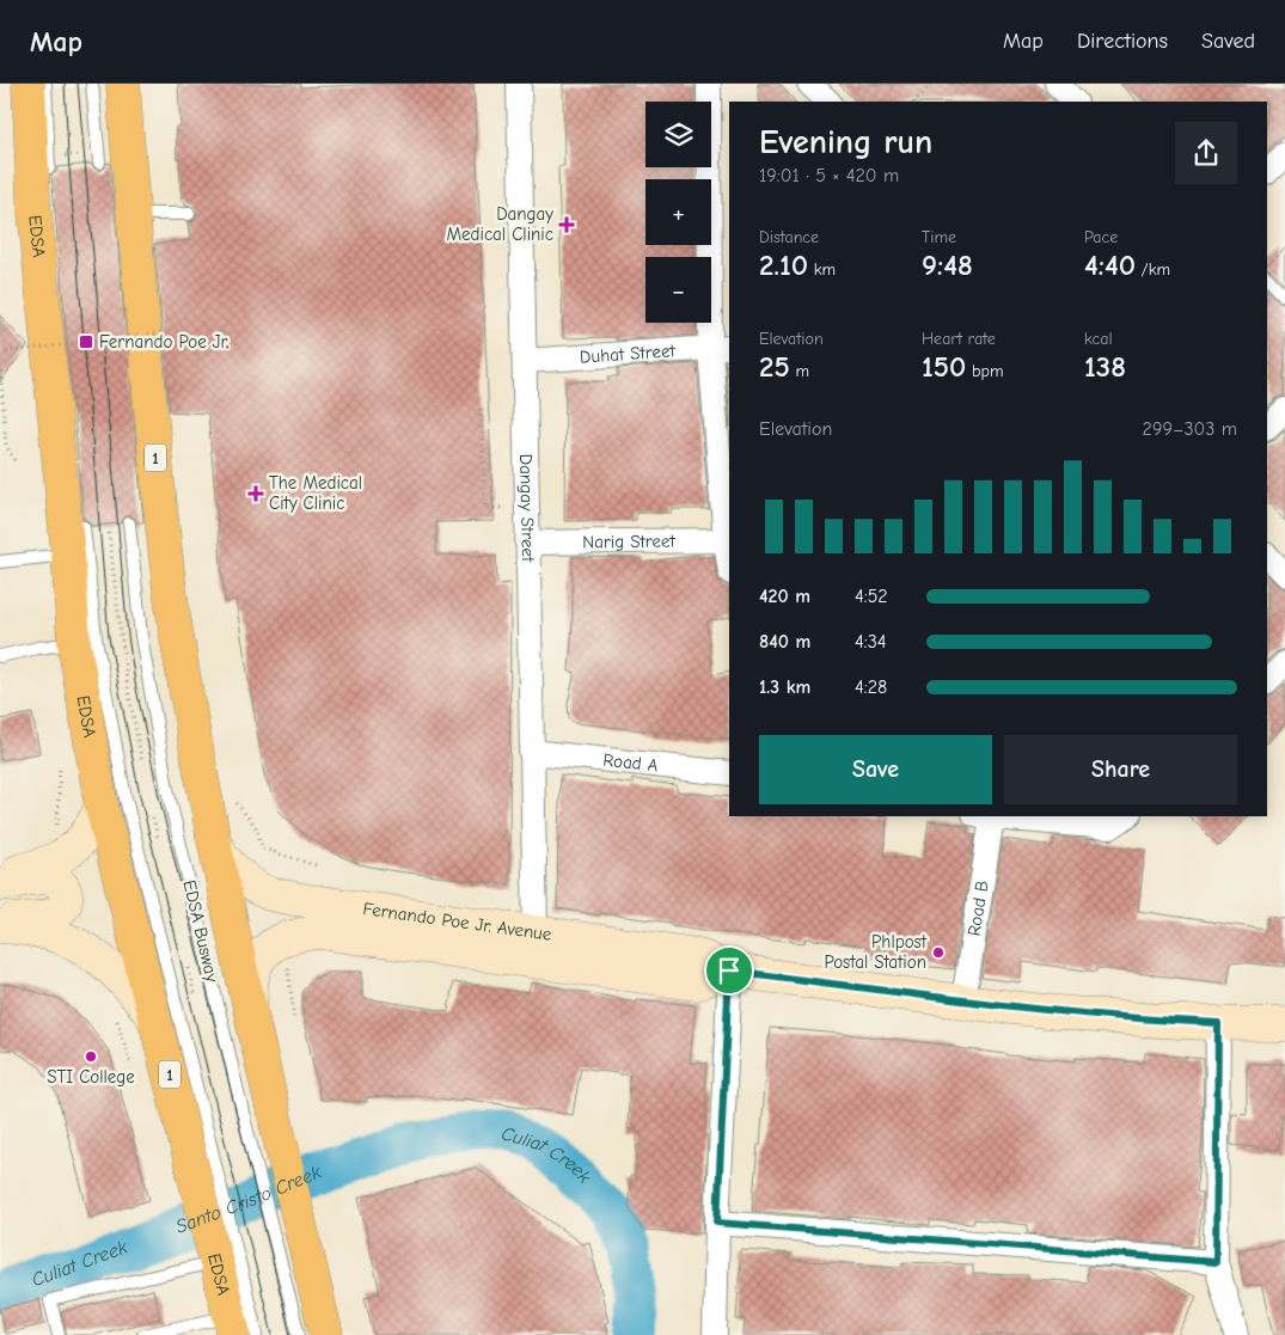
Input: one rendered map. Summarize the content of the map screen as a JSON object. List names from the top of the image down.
{
  "streets": {
    "highway": ["EDSA", "1"],
    "main road": ["Fernando Poe Jr. Avenue"],
    "street": [
      "Duhat Street",
      "Dangay Street",
      "Narig Street",
      "Road A",
      "Road B"
    ],
    "lane": ["EDSA Busway"]
  },
  "crossings": [
    ["Duhat Street", "Dangay Street"],
    ["1", "Fernando Poe Jr. Avenue"],
    ["1", "EDSA Busway"],
    ["Dangay Street", "Narig Street"],
    ["Dangay Street", "Road A"],
    ["Dangay Street", "Fernando Poe Jr. Avenue"],
    ["Road B", "Fernando Poe Jr. Avenue"]
  ],
  "water": ["Culiat Creek", "Santo Cristo Creek"],
  "places": {
    "health": ["Dangay Medical Clinic", "The Medical City Clinic"],
    "transit": ["Fernando Poe Jr."],
    "other": ["Phlpost Postal Station", "STI College"]
  },
  "page": {
    "header": "Map",
    "nav": ["Map", "Directions", "Saved"],
    "map_buttons": ["+", "−"],
    "heading": ["Evening run", "19:01 · 5 × 420 m"],
    "stats": [
      ["Distance", "2.10 km"],
      ["Time", "9:48"],
      ["Pace", "4:40 /km"],
      ["Elevation", "25 m"],
      ["Heart rate", "150 bpm"],
      ["kcal", "138"]
    ],
    "chart": ["Elevation", "299–303 m"],
    "list": [
      {
        "name": "420 m",
        "note": "4:52"
      },
      {
        "name": "840 m",
        "note": "4:34"
      },
      {
        "name": "1.3 km",
        "note": "4:28"
      }
    ],
    "buttons": ["Save", "Share"]
  }
}
